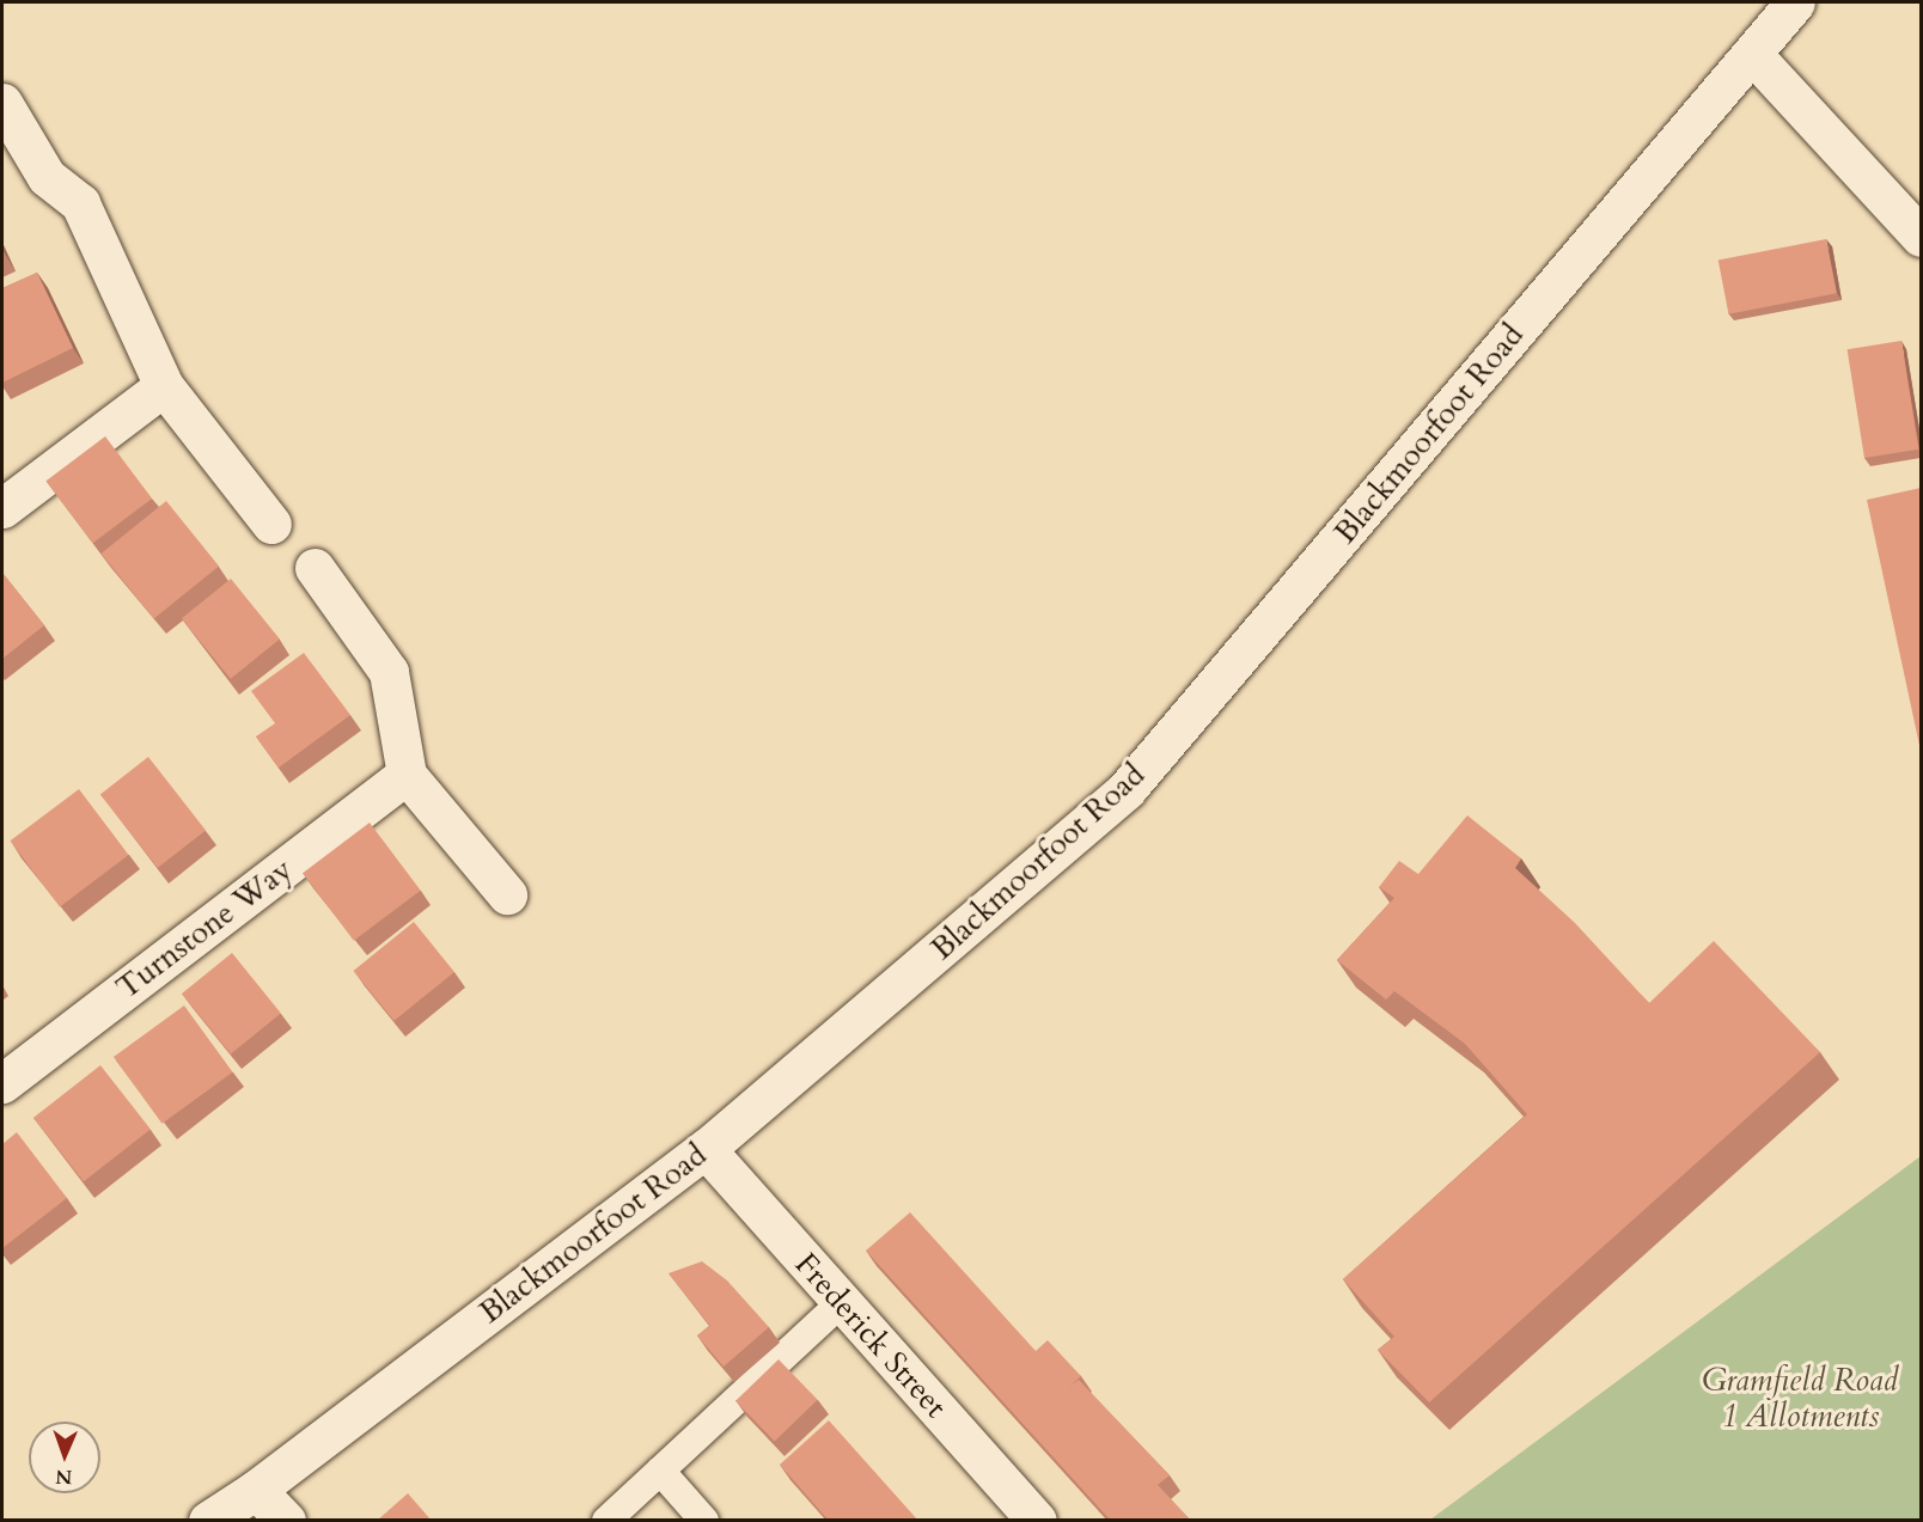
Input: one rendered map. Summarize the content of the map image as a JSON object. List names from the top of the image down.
{
  "streets": {
    "street": ["Blackmoorfoot Road", "Turnstone Way", "Frederick Street"]
  },
  "crossings": [
    ["Blackmoorfoot Road", "Frederick Street"]
  ],
  "parks": ["Gramfield Road 1 Allotments"],
  "north": "bottom"
}
